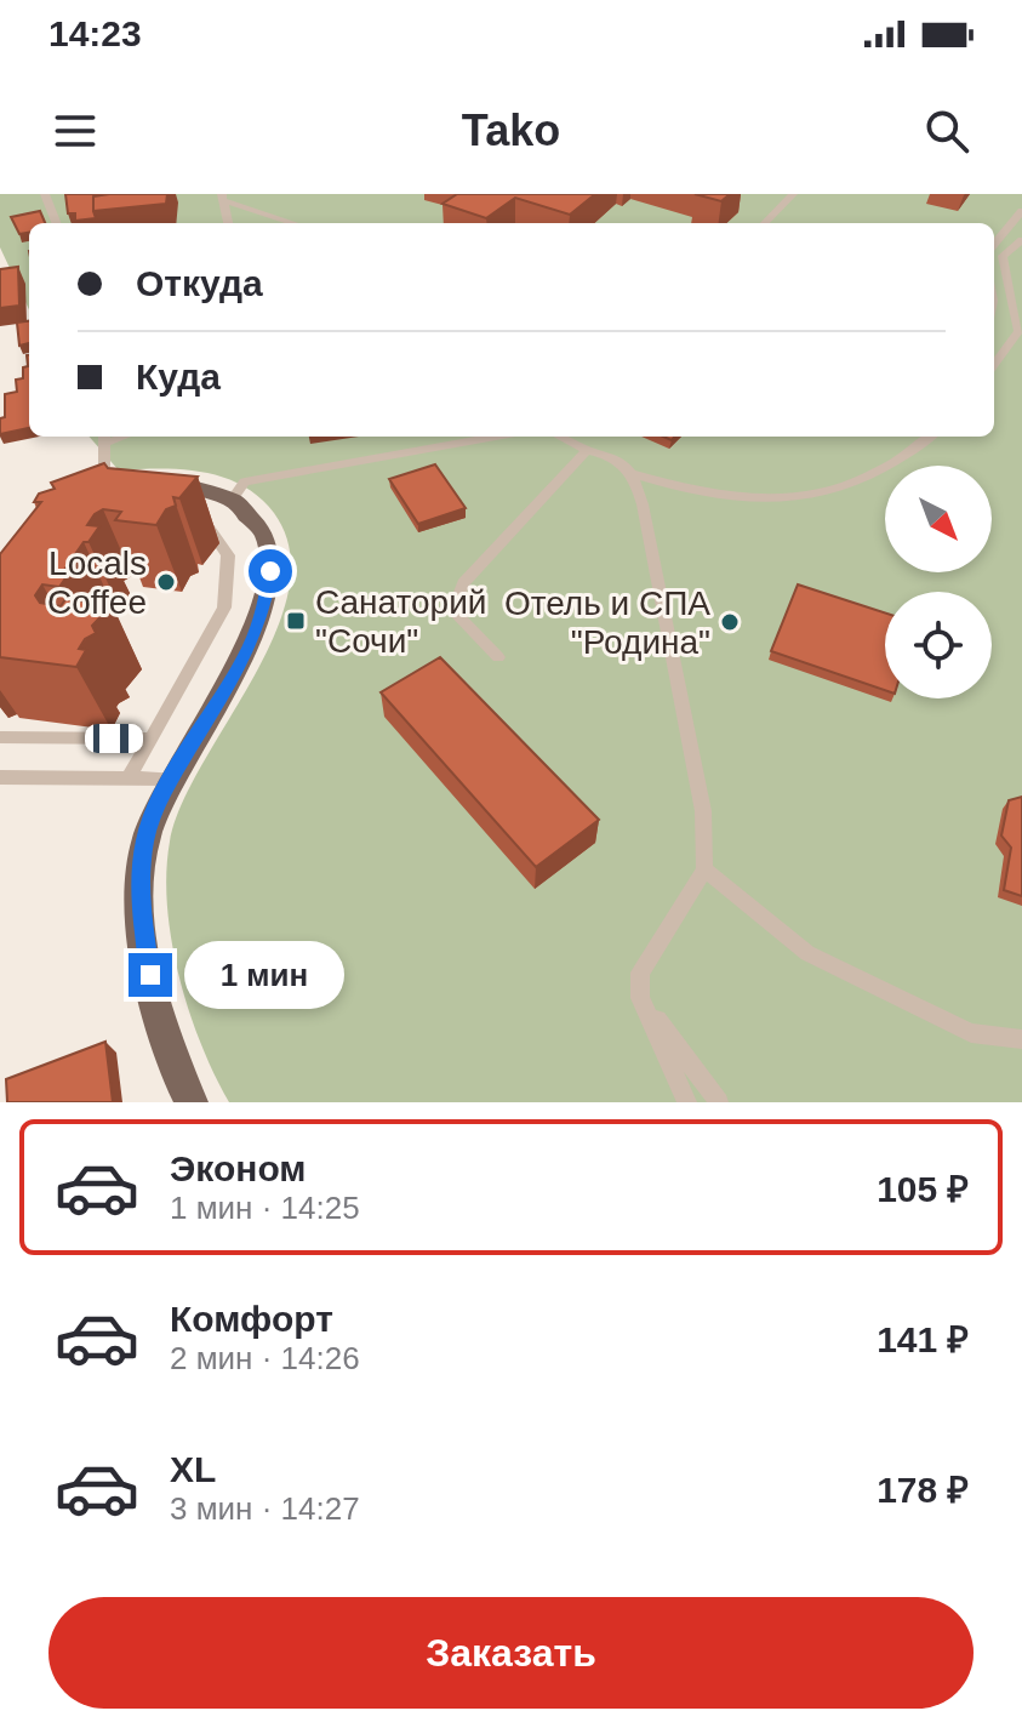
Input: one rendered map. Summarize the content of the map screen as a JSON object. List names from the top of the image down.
{
  "places": {
    "other": ["Locals Coffee", "Отель и СПА \"Родина\""],
    "transit": ["Санаторий \"Сочи\""]
  },
  "north": "bottom right",
  "page": {
    "status": "14:23",
    "header": "Tako",
    "banner": ["Откуда", "Куда"],
    "bubble": "1 мин",
    "list": [
      {
        "name": "Эконом",
        "note": "1 мин · 14:25",
        "value": "105 ₽"
      },
      {
        "name": "Комфорт",
        "note": "2 мин · 14:26",
        "value": "141 ₽"
      },
      {
        "name": "XL",
        "note": "3 мин · 14:27",
        "value": "178 ₽"
      }
    ],
    "buttons": "Заказать"
  }
}
